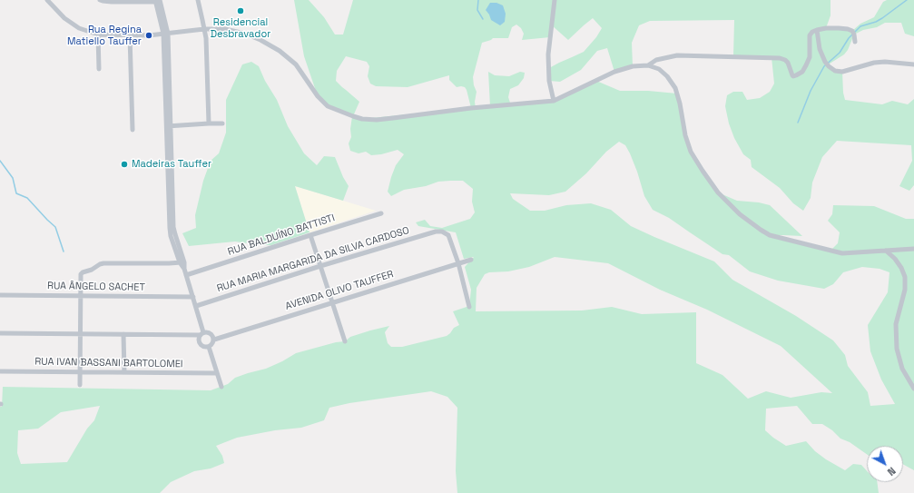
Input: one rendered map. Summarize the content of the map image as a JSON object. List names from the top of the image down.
{
  "streets": {
    "street": [
      "RUA BALDUÍNO BATTISTI",
      "RUA MARIA MARGARIDA DA SILVA CARDOSO",
      "RUA ÂNGELO SACHET",
      "AVENIDA OLIVO TAUFFER",
      "RUA IVAN BASSANI BARTOLOMEI"
    ]
  },
  "crossings": [
    ["RUA MARIA MARGARIDA DA SILVA CARDOSO", "AVENIDA OLIVO TAUFFER"]
  ],
  "places": ["Residencial Desbravador", "Rua Regina Matiello Tauffer", "Madeiras Tauffer"],
  "north": "bottom right"
}
